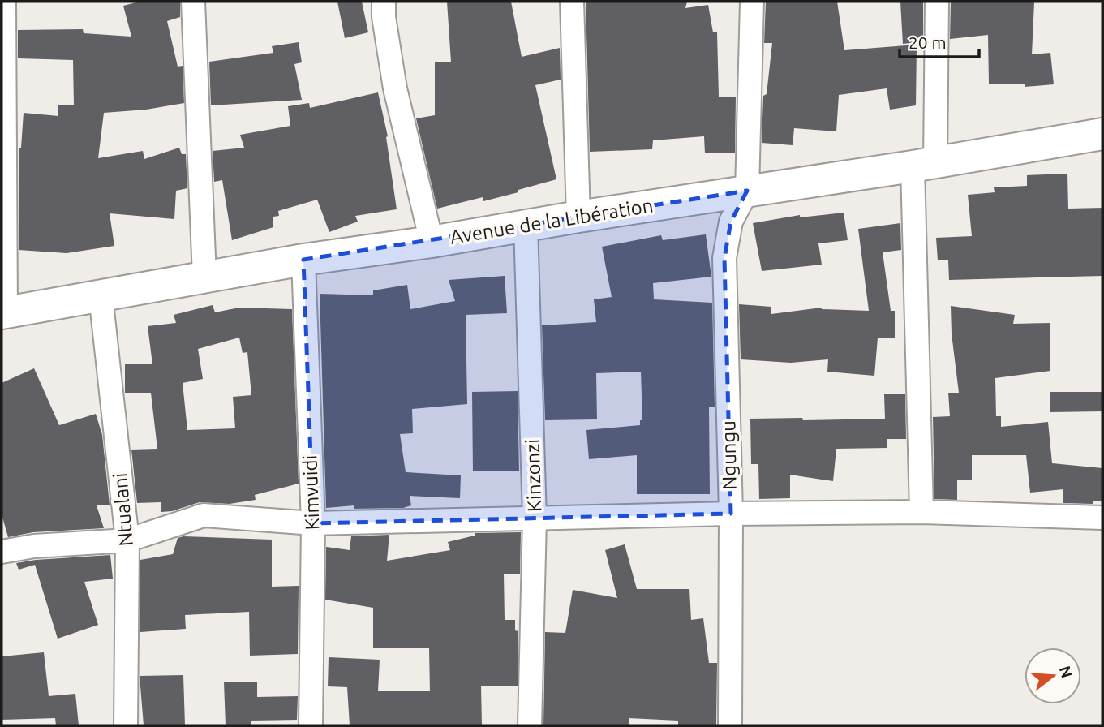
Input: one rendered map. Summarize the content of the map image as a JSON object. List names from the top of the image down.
{
  "streets": {
    "highway": ["Avenue de la Libération"],
    "street": [
      "Ngungu",
      "Kinzonzi",
      "Kimvuidi",
      "Ntualani"
    ]
  },
  "crossings": [
    ["Avenue de la Libération", "Ngungu"],
    ["Avenue de la Libération", "Kinzonzi"],
    ["Avenue de la Libération", "Kimvuidi"],
    ["Avenue de la Libération", "Ntualani"]
  ],
  "scale_bar": "20 m",
  "north": "right"
}
